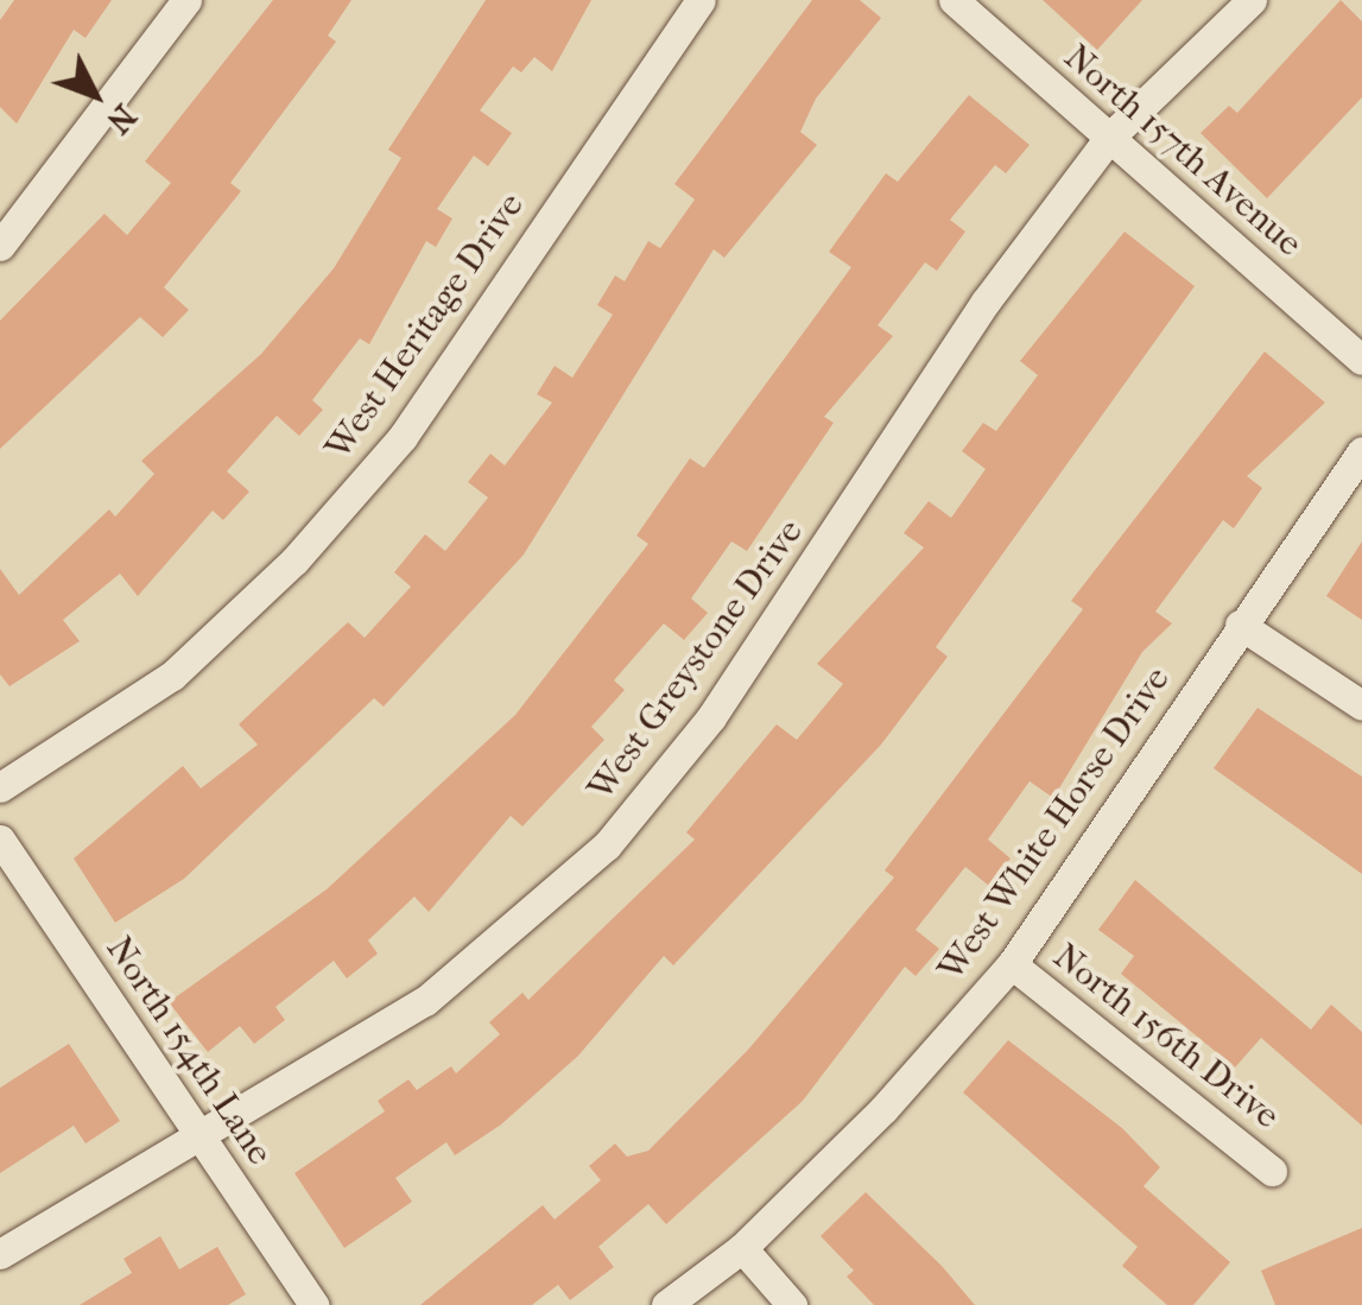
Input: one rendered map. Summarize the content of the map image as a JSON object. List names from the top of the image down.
{
  "streets": {
    "street": [
      "North 157th Avenue",
      "West Heritage Drive",
      "West Greystone Drive",
      "West White Horse Drive",
      "North 156th Drive",
      "North 154th Lane"
    ]
  },
  "crossings": [
    ["North 157th Avenue", "West Greystone Drive"],
    ["West Greystone Drive", "North 154th Lane"],
    ["West White Horse Drive", "North 156th Drive"]
  ],
  "north": "bottom right"
}
